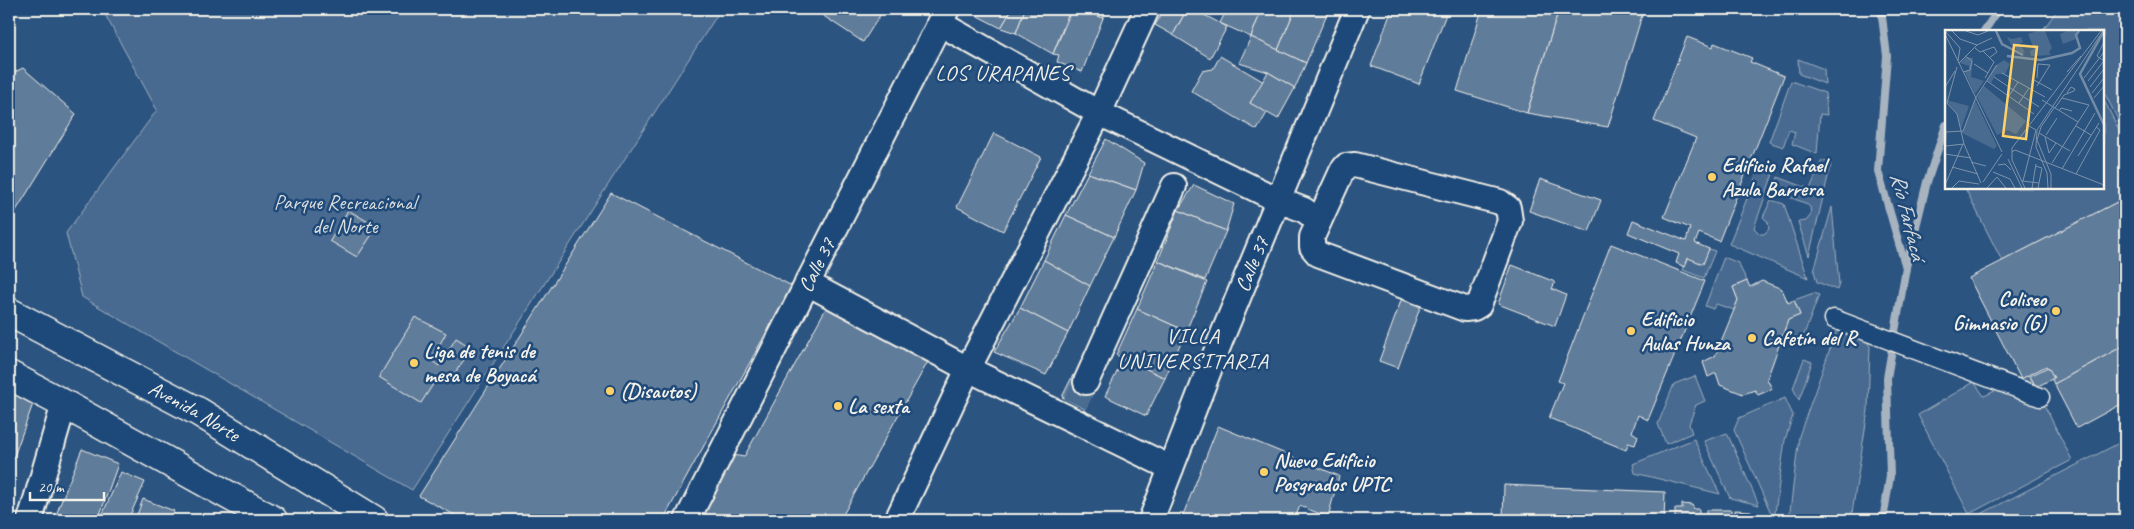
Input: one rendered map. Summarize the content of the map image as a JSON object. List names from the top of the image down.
{
  "streets": {
    "main road": ["Avenida Norte"],
    "street": ["Calle 37"]
  },
  "districts": ["LOS URAPANES", "VILLA UNIVERSITARIA"],
  "water": ["Río Farfacá"],
  "parks": ["Parque Recreacional del Norte"],
  "places": [
    "Edificio Rafael Azula Barrera",
    "Coliseo Gimnasio (G)",
    "Edificio Aulas Hunza",
    "Cafetín del R",
    "Liga de tenis de mesa de Boyacá",
    "(Disautos)",
    "La sexta",
    "Nuevo Edificio Posgrados UPTC"
  ],
  "scale_bar": "20 m"
}
